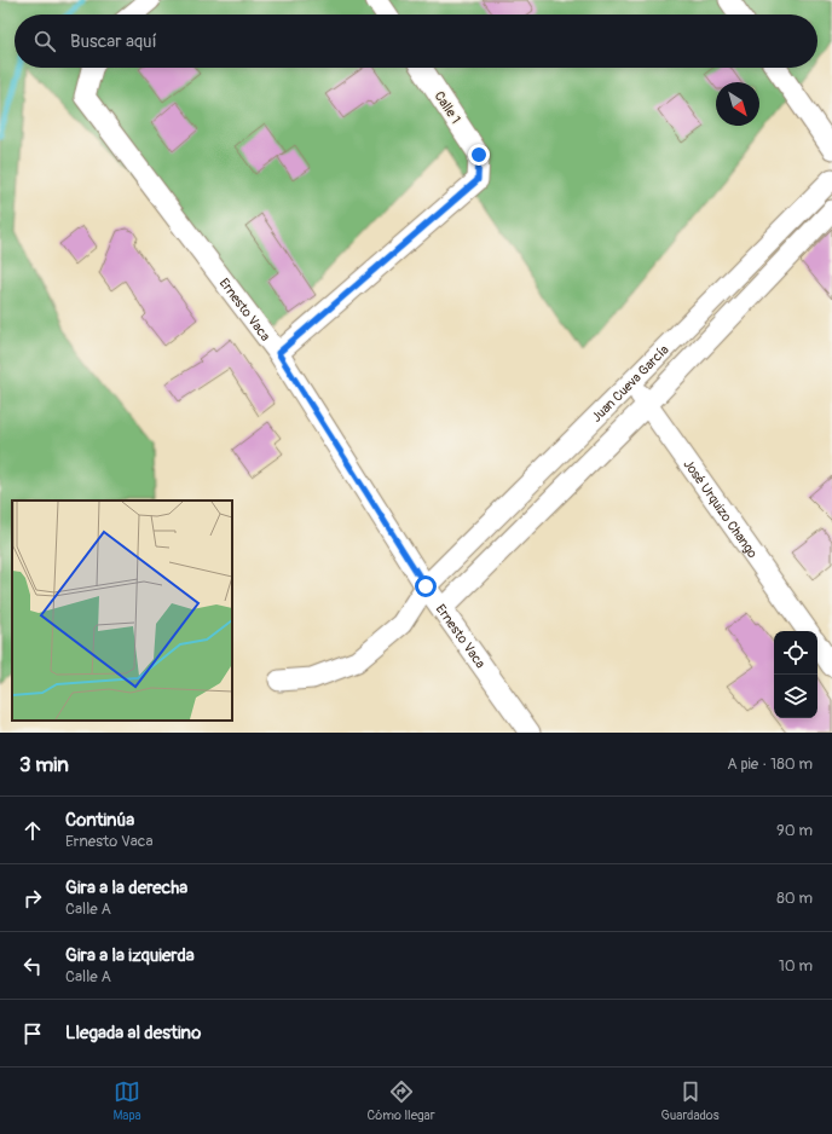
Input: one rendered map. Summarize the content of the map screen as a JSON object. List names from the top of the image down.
{
  "streets": {
    "street": [
      "Calle 1",
      "Ernesto Vaca",
      "Juan Cueva García",
      "José Urquizo Chango"
    ]
  },
  "crossings": [
    ["Calle 1", "Ernesto Vaca"],
    ["Ernesto Vaca", "Juan Cueva García"],
    ["Juan Cueva García", "José Urquizo Chango"]
  ],
  "north": "bottom right",
  "page": {
    "search": "Buscar aquí",
    "heading": ["3 min", "A pie · 180 m"],
    "list": [
      ["Continúa", "Ernesto Vaca", "90 m"],
      ["Gira a la derecha", "Calle A", "80 m"],
      ["Gira a la izquierda", "Calle A", "10 m"],
      "Llegada al destino"
    ],
    "nav": ["Mapa", "Cómo llegar", "Guardados"]
  }
}
